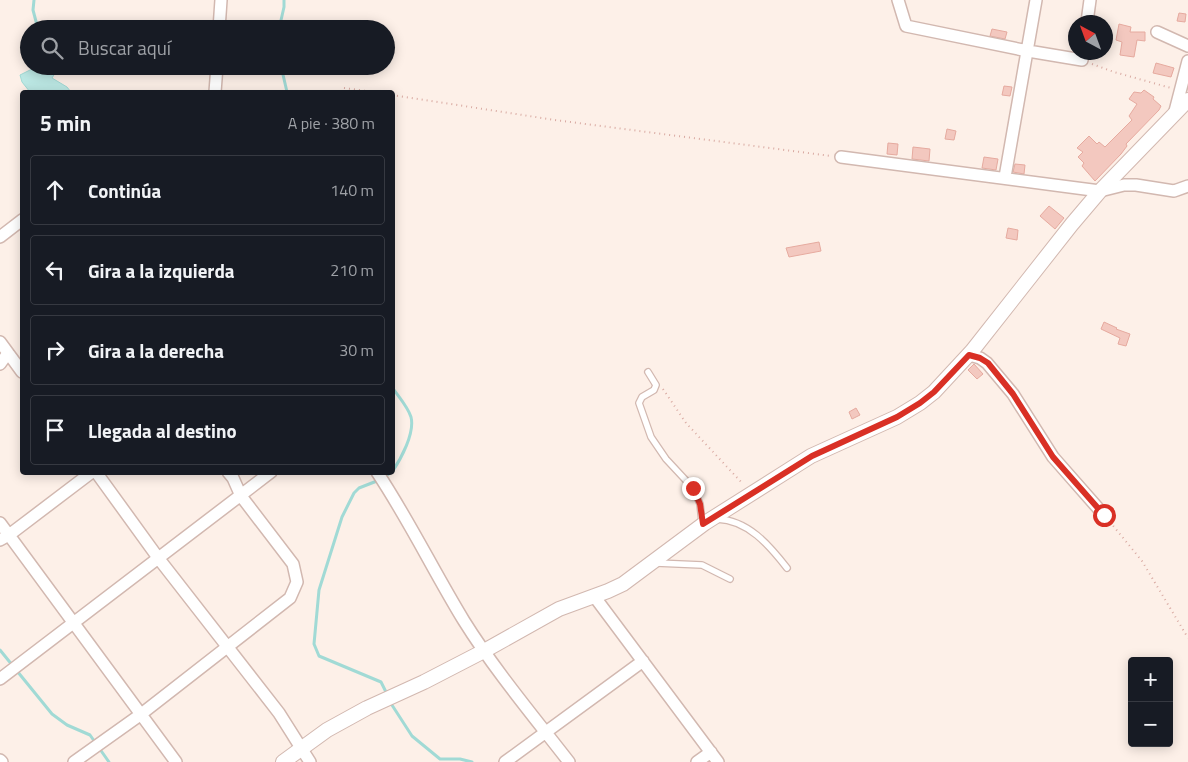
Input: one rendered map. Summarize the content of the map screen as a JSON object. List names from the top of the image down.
{
  "north": "top left",
  "page": {
    "search": "Buscar aquí",
    "heading": ["5 min", "A pie · 380 m"],
    "list": [
      ["Continúa", "140 m"],
      ["Gira a la izquierda", "210 m"],
      ["Gira a la derecha", "30 m"],
      "Llegada al destino"
    ],
    "map_buttons": ["+", "−"]
  }
}
